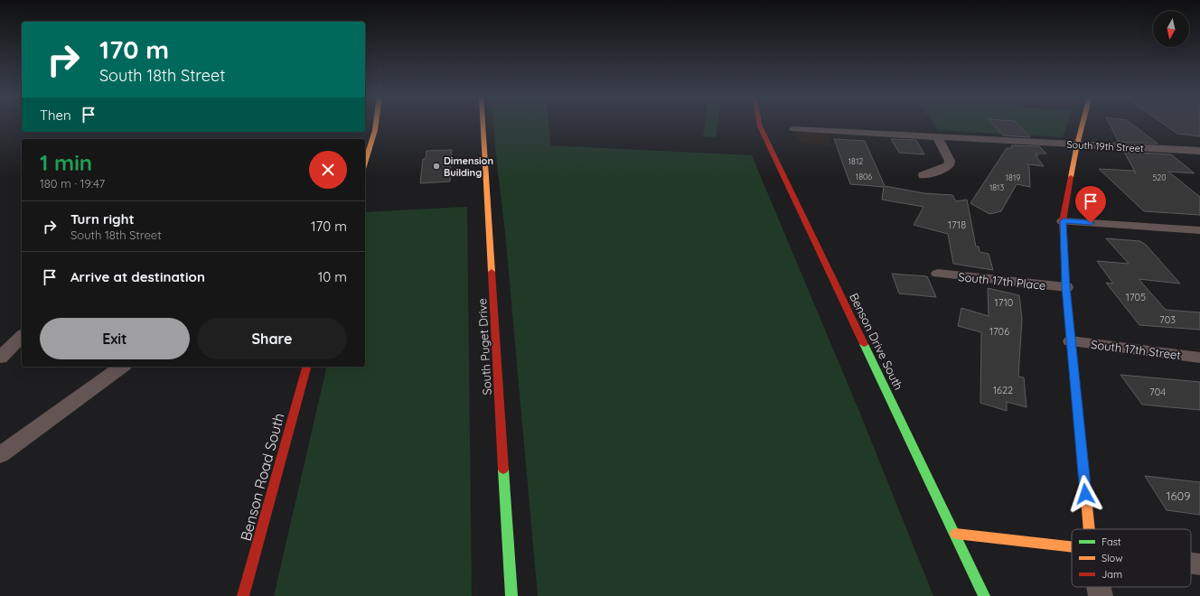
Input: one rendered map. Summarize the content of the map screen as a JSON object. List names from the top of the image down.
{
  "streets": {
    "street": [
      "South 19th Street",
      "South 17th Place",
      "Benson Drive South",
      "South Puget Drive",
      "South 17th Street",
      "Benson Road South"
    ]
  },
  "places": ["Dimension Building"],
  "house_numbers": [
    "1812",
    "1806",
    "1819",
    "520",
    "1813",
    "1718",
    "1705",
    "1710",
    "703",
    "1706",
    "1622",
    "704",
    "1609"
  ],
  "legend": ["Fast", "Slow", "Jam"],
  "north": "bottom",
  "page": {
    "turn": ["170 m", "South 18th Street"],
    "then": "Then",
    "heading": ["1 min", "180 m · 19:47"],
    "list": [
      {
        "name": "Turn right",
        "note": "South 18th Street",
        "value": "170 m"
      },
      {
        "name": "Arrive at destination",
        "value": "10 m"
      }
    ],
    "buttons": ["Exit", "Share"]
  }
}
